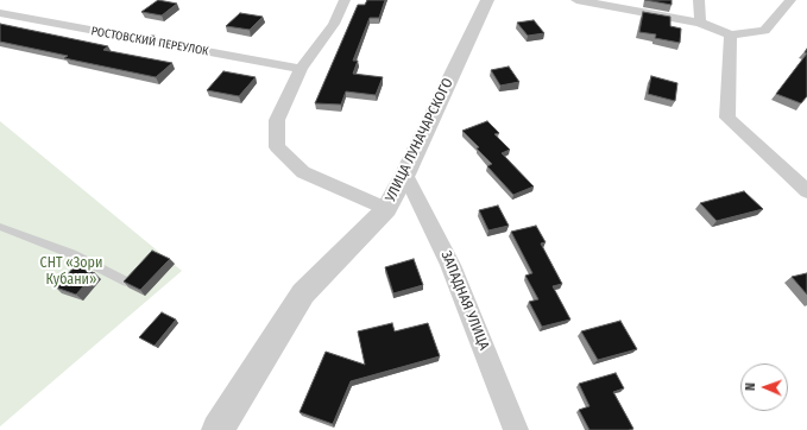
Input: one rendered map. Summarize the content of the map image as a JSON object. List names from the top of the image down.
{
  "streets": {
    "street": ["РОСТОВСКИЙ ПЕРЕУЛОК", "УЛИЦА ЛУНАЧАРСКОГО", "ЗАПАДНАЯ УЛИЦА"]
  },
  "crossings": [
    ["УЛИЦА ЛУНАЧАРСКОГО", "ЗАПАДНАЯ УЛИЦА"]
  ],
  "parks": ["СНТ «Зори Кубани»"],
  "north": "left"
}
